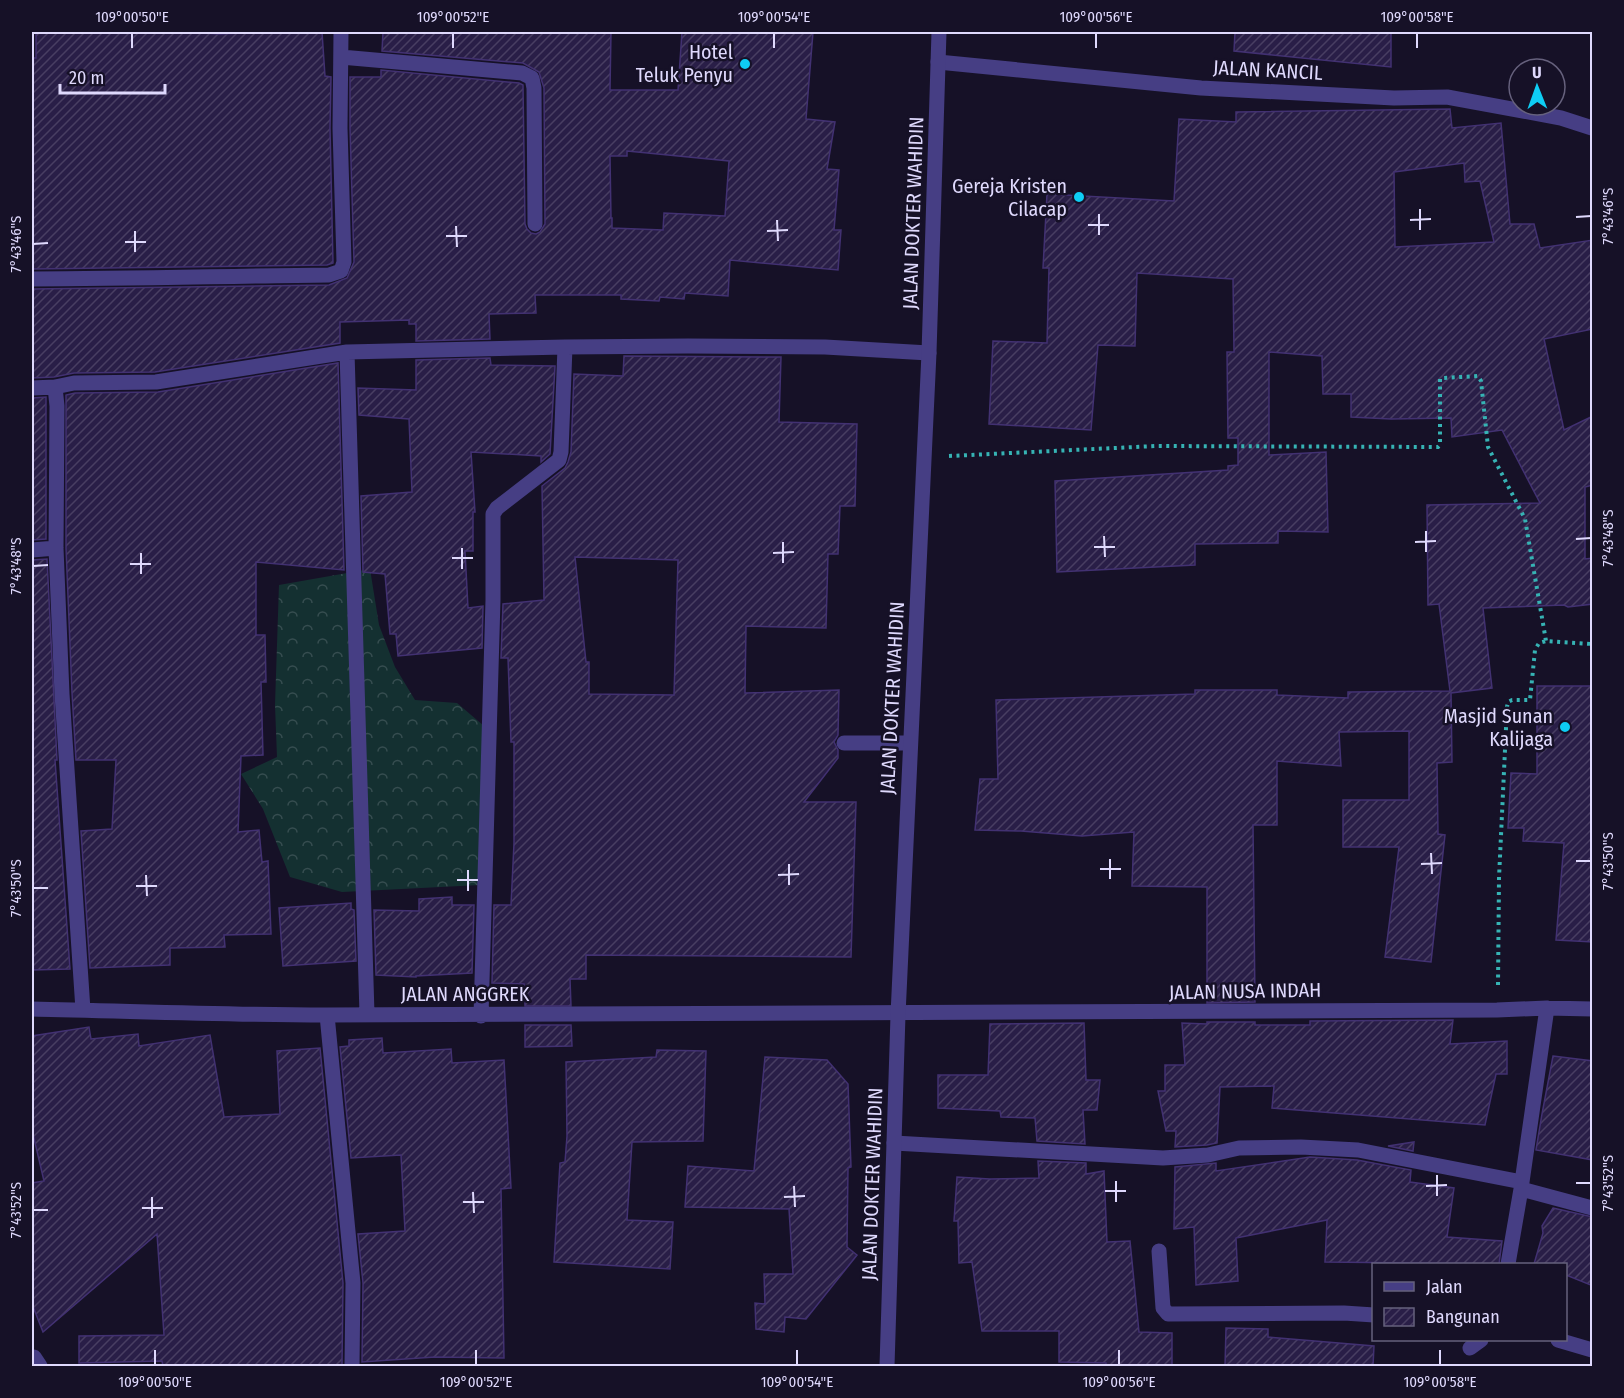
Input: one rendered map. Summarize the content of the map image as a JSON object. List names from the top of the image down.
{
  "streets": {
    "street": [
      "JALAN KANCIL",
      "JALAN DOKTER WAHIDIN",
      "JALAN NUSA INDAH",
      "JALAN ANGGREK"
    ]
  },
  "crossings": [
    ["JALAN KANCIL", "JALAN DOKTER WAHIDIN"],
    ["JALAN DOKTER WAHIDIN", "JALAN NUSA INDAH"],
    ["JALAN DOKTER WAHIDIN", "JALAN ANGGREK"],
    ["JALAN NUSA INDAH", "JALAN ANGGREK"]
  ],
  "places": ["Hotel Teluk Penyu", "Gereja Kristen Cilacap", "Masjid Sunan Kalijaga"],
  "legend": ["Jalan", "Bangunan"],
  "scale_bar": "20 m",
  "north": "top",
  "coordinates": [
    "109°00'50\"E",
    "109°00'52\"E",
    "109°00'54\"E",
    "109°00'56\"E",
    "109°00'58\"E",
    "7°43'46\"S",
    "7°43'48\"S",
    "7°43'50\"S",
    "7°43'52\"S"
  ]
}
